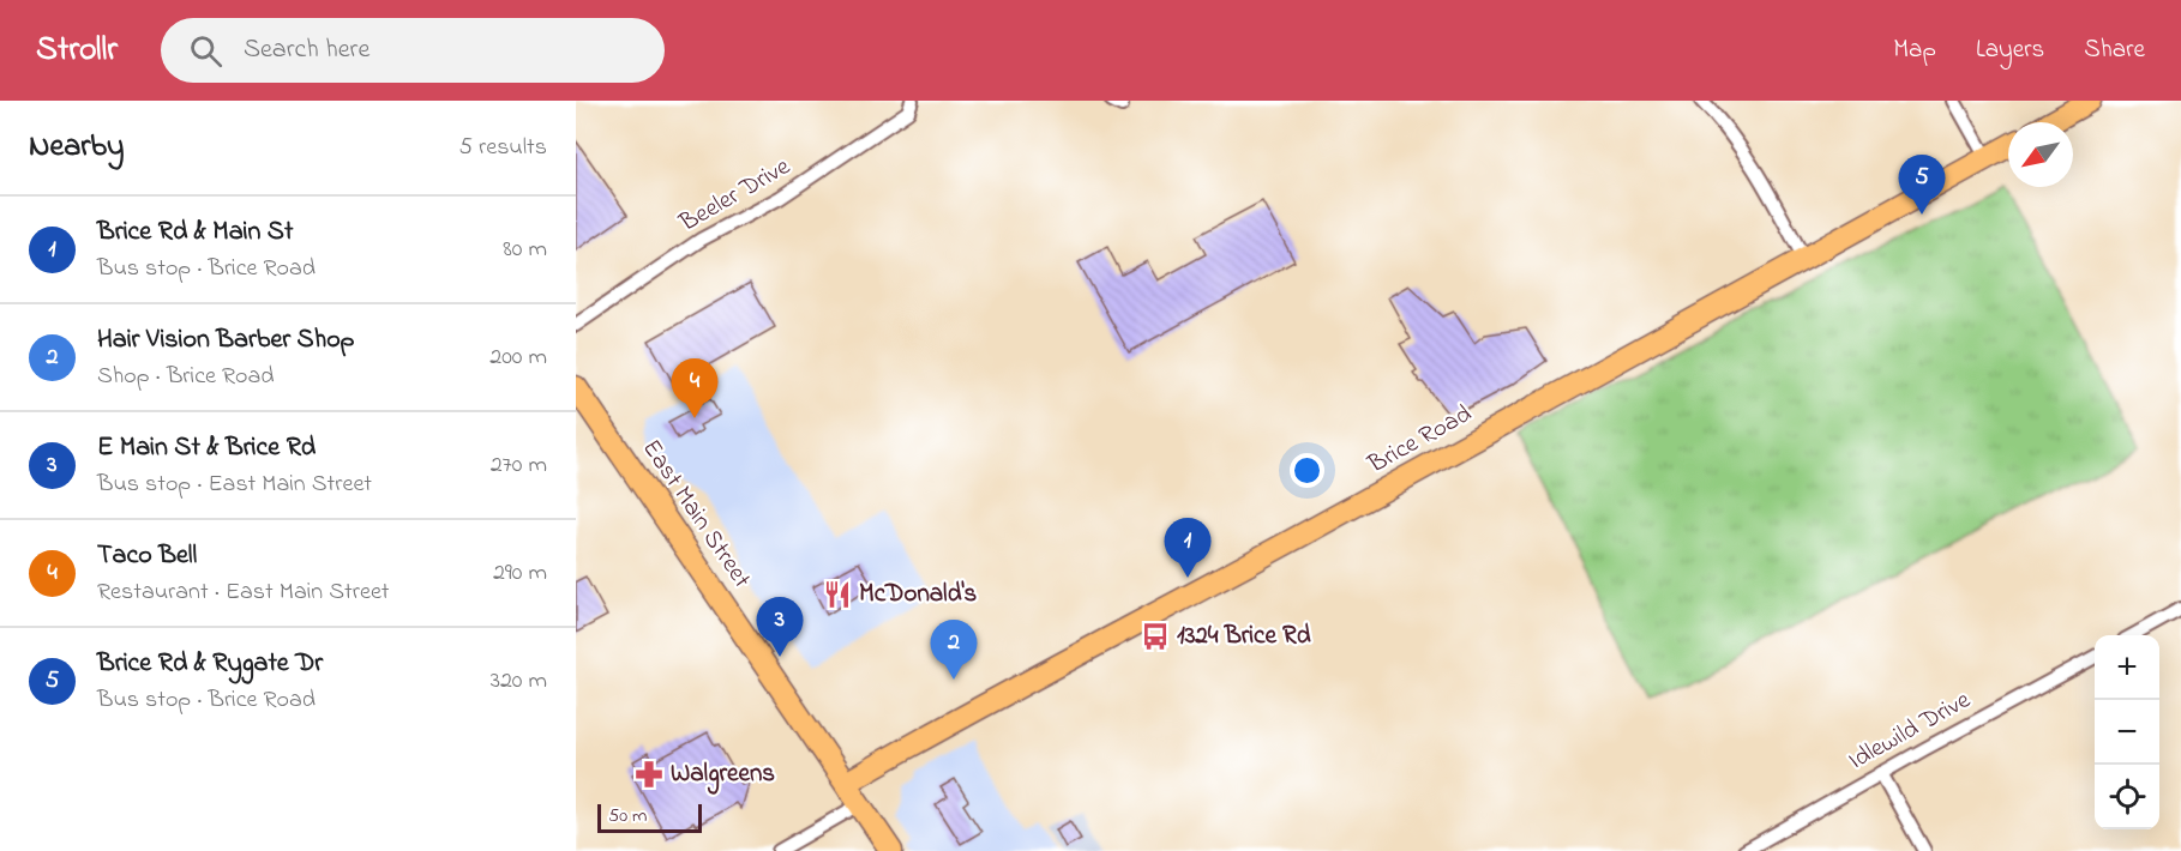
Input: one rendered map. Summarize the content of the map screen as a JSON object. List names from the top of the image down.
{
  "streets": {
    "main road": ["Brice Road", "East Main Street"],
    "street": ["Beeler Drive", "Idlewild Drive"]
  },
  "crossings": [
    ["Brice Road", "East Main Street"]
  ],
  "places": {
    "restaurant": ["McDonald's"],
    "bus stop": ["1324 Brice Rd"],
    "pharmacy": ["Walgreens"]
  },
  "scale_bar": "50 m",
  "north": "bottom left",
  "page": {
    "header": "Strollr",
    "search": "Search here",
    "nav": ["Map", "Layers", "Share"],
    "heading": ["Nearby", "5 results"],
    "pins": [
      "5",
      "4",
      "1",
      "3",
      "2"
    ],
    "list": [
      {
        "mark": "1",
        "name": "Brice Rd & Main St",
        "note": "Bus stop · Brice Road",
        "value": "80 m"
      },
      {
        "mark": "2",
        "name": "Hair Vision Barber Shop",
        "note": "Shop · Brice Road",
        "value": "200 m"
      },
      {
        "mark": "3",
        "name": "E Main St & Brice Rd",
        "note": "Bus stop · East Main Street",
        "value": "270 m"
      },
      {
        "mark": "4",
        "name": "Taco Bell",
        "note": "Restaurant · East Main Street",
        "value": "290 m"
      },
      {
        "mark": "5",
        "name": "Brice Rd & Rygate Dr",
        "note": "Bus stop · Brice Road",
        "value": "320 m"
      }
    ],
    "map_buttons": ["+", "−"],
    "scale": "50 m"
  }
}
